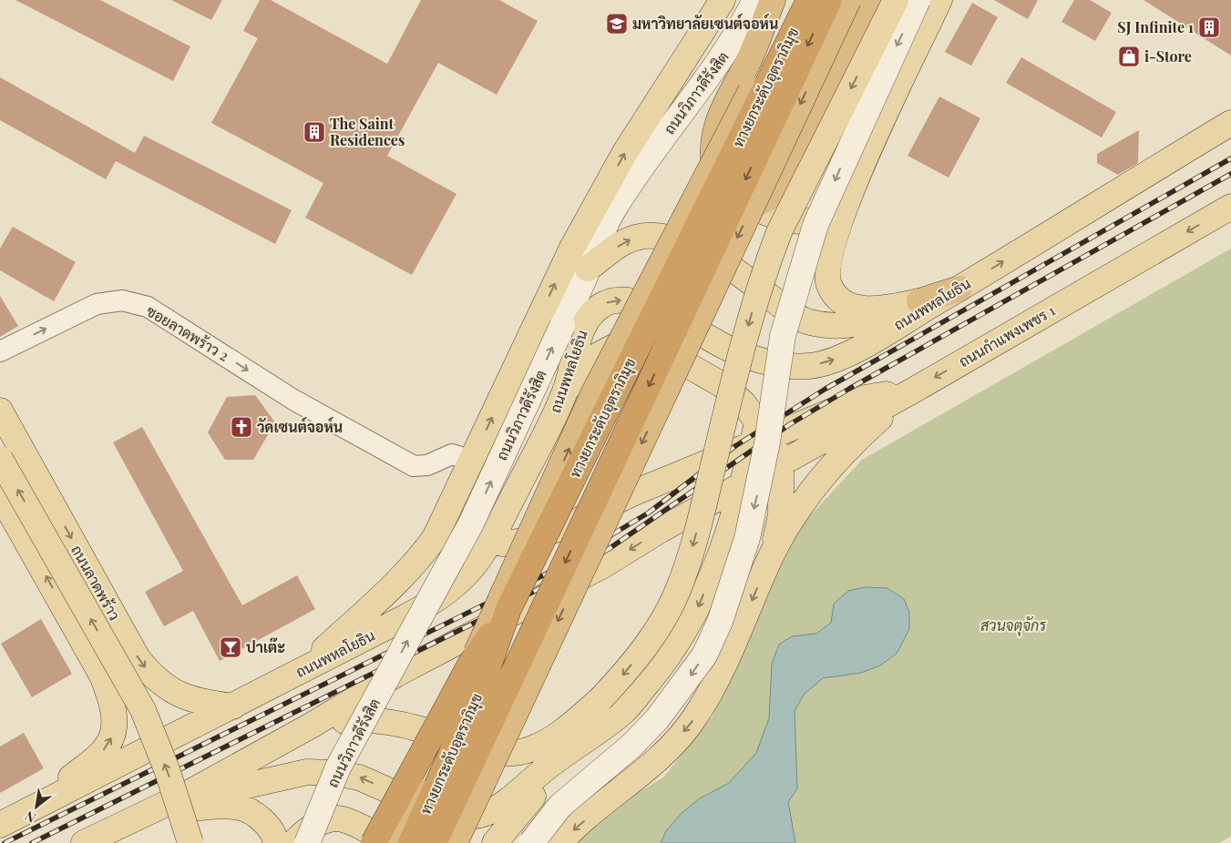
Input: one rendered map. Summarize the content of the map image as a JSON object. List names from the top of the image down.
{
  "streets": {
    "highway": ["ทางยกระดับอุตราภิมุข"],
    "main road": [
      "ถนนวิภาวดีรังสิต",
      "ถนนพหลโยธิน",
      "ถนนกำแพงเพชร 1",
      "ถนนลาดพร้าว"
    ],
    "street": ["ซอยลาดพร้าว 2"]
  },
  "crossings": [
    ["ถนนพหลโยธิน", "ถนนลาดพร้าว"]
  ],
  "one_way": ["ซอยลาดพร้าว 2", "ถนนกำแพงเพชร 1"],
  "parks": ["สวนจตุจักร"],
  "places": {
    "school or university": ["มหาวิทยาลัยเซนต์จอห์น"],
    "building": ["SJ Infinite 1", "The Saint Residences"],
    "shop": ["i-Store"],
    "church": ["วัดเซนต์จอห์น"],
    "bar": ["ปาเต๊ะ"]
  },
  "north": "bottom left"
}
